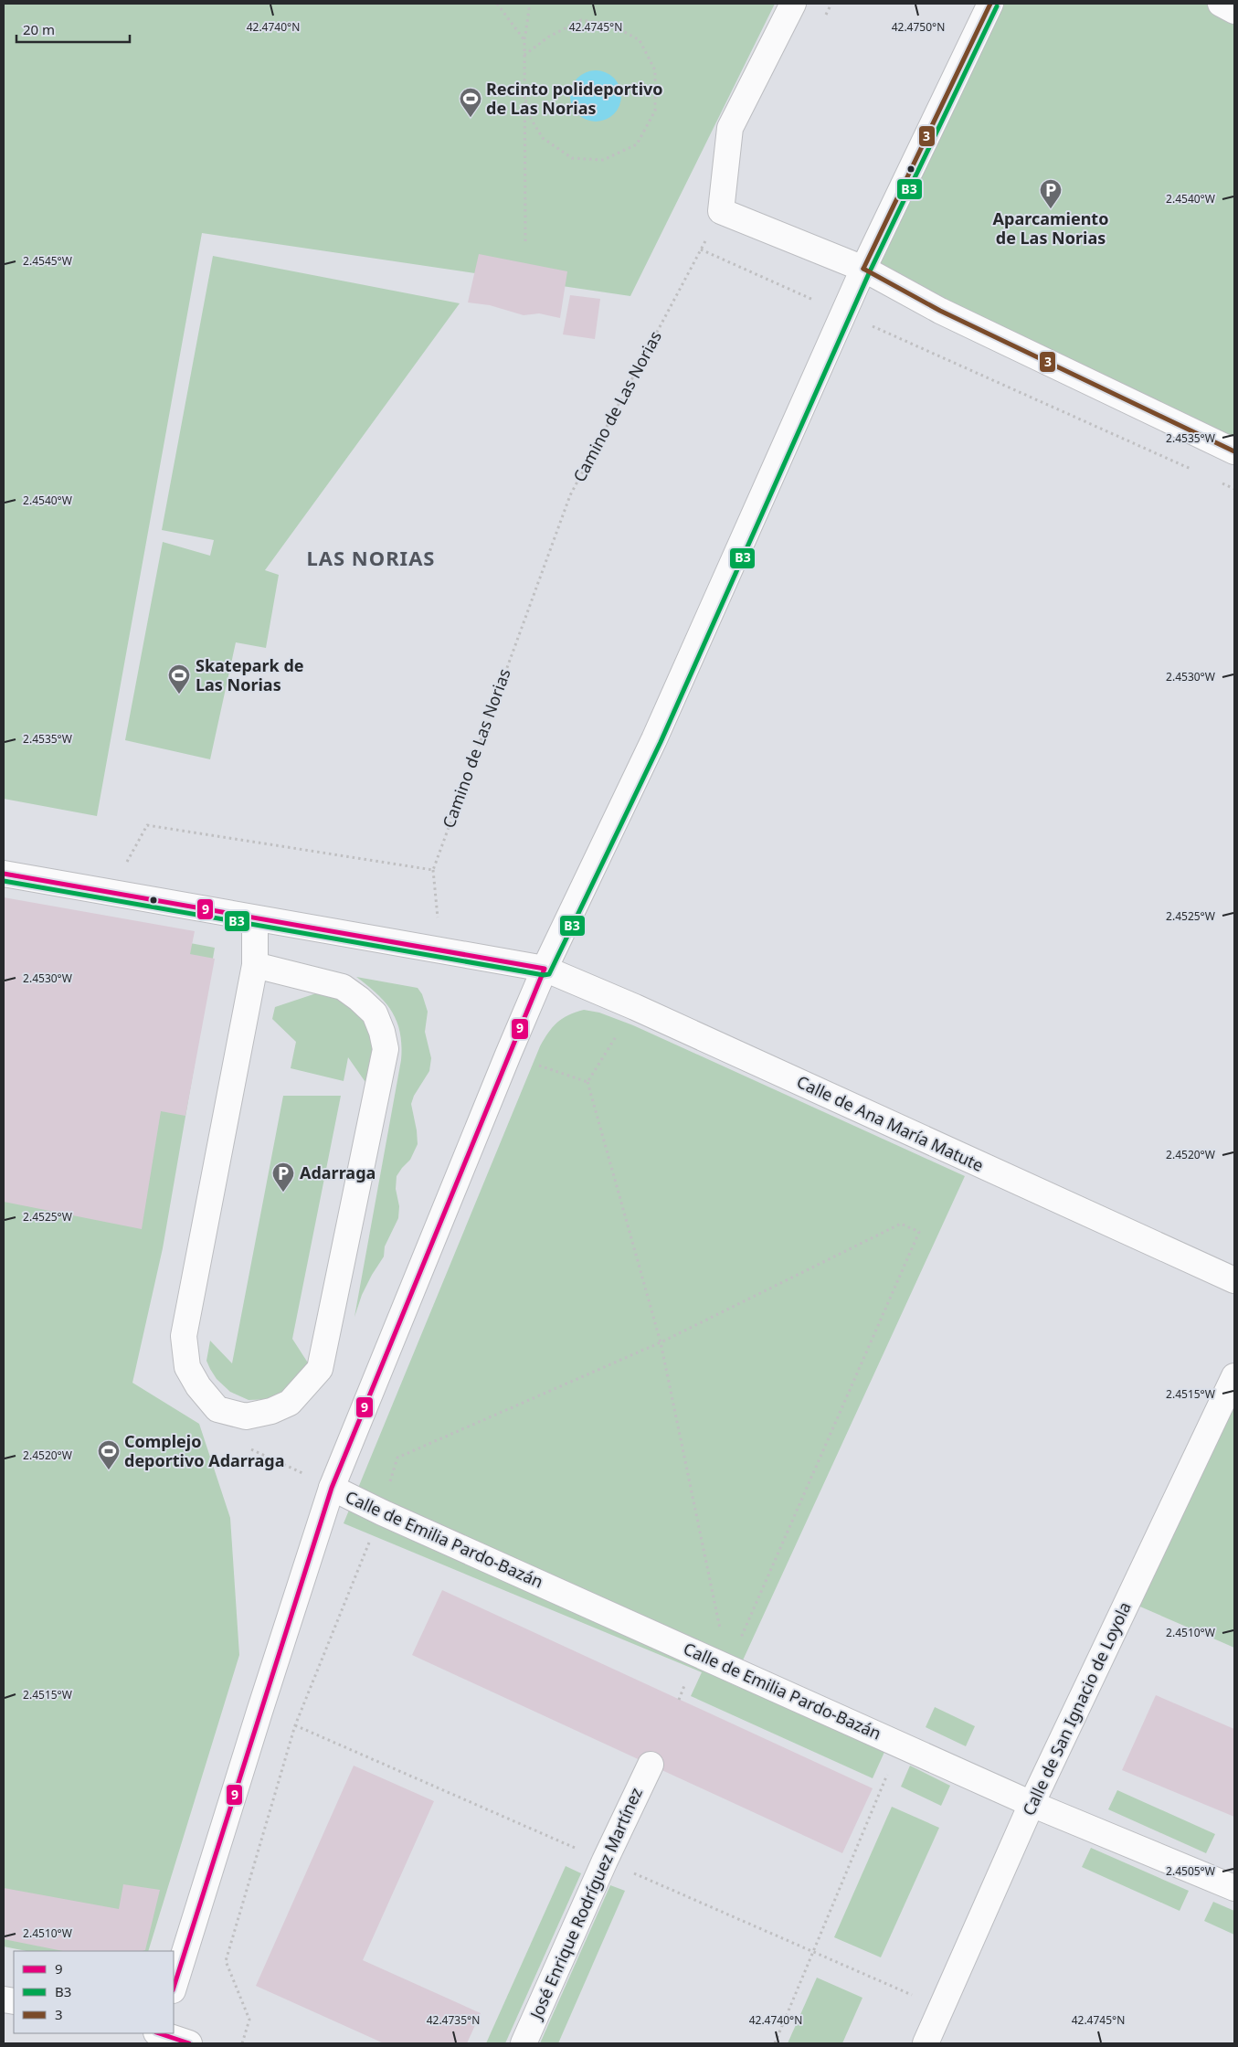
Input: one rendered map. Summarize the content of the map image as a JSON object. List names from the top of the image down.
{
  "streets": {
    "street": [
      "Calle de Ana María Matute",
      "Calle de Emilia Pardo-Bazán",
      "Calle de San Ignacio de Loyola",
      "José Enrique Rodríguez Martínez"
    ],
    "path": ["Camino de Las Norias"]
  },
  "crossings": [
    ["Calle de Emilia Pardo-Bazán", "Calle de San Ignacio de Loyola"]
  ],
  "districts": ["LAS NORIAS"],
  "places": {
    "sports": ["Recinto polideportivo de Las Norias", "Skatepark de Las Norias", "Complejo deportivo Adarraga"],
    "parking": ["Aparcamiento de Las Norias", "Adarraga"]
  },
  "lines": ["transit line 3", "transit line B3", "transit line 9"],
  "legend": ["9", "B3", "3"],
  "scale_bar": "20 m",
  "coordinates": [
    "42.4740°N",
    "42.4745°N",
    "42.4750°N",
    "2.4540°W",
    "2.4545°W",
    "2.4535°W",
    "2.4530°W",
    "2.4525°W",
    "2.4520°W",
    "2.4515°W",
    "2.4510°W",
    "2.4505°W",
    "42.4735°N"
  ]
}
